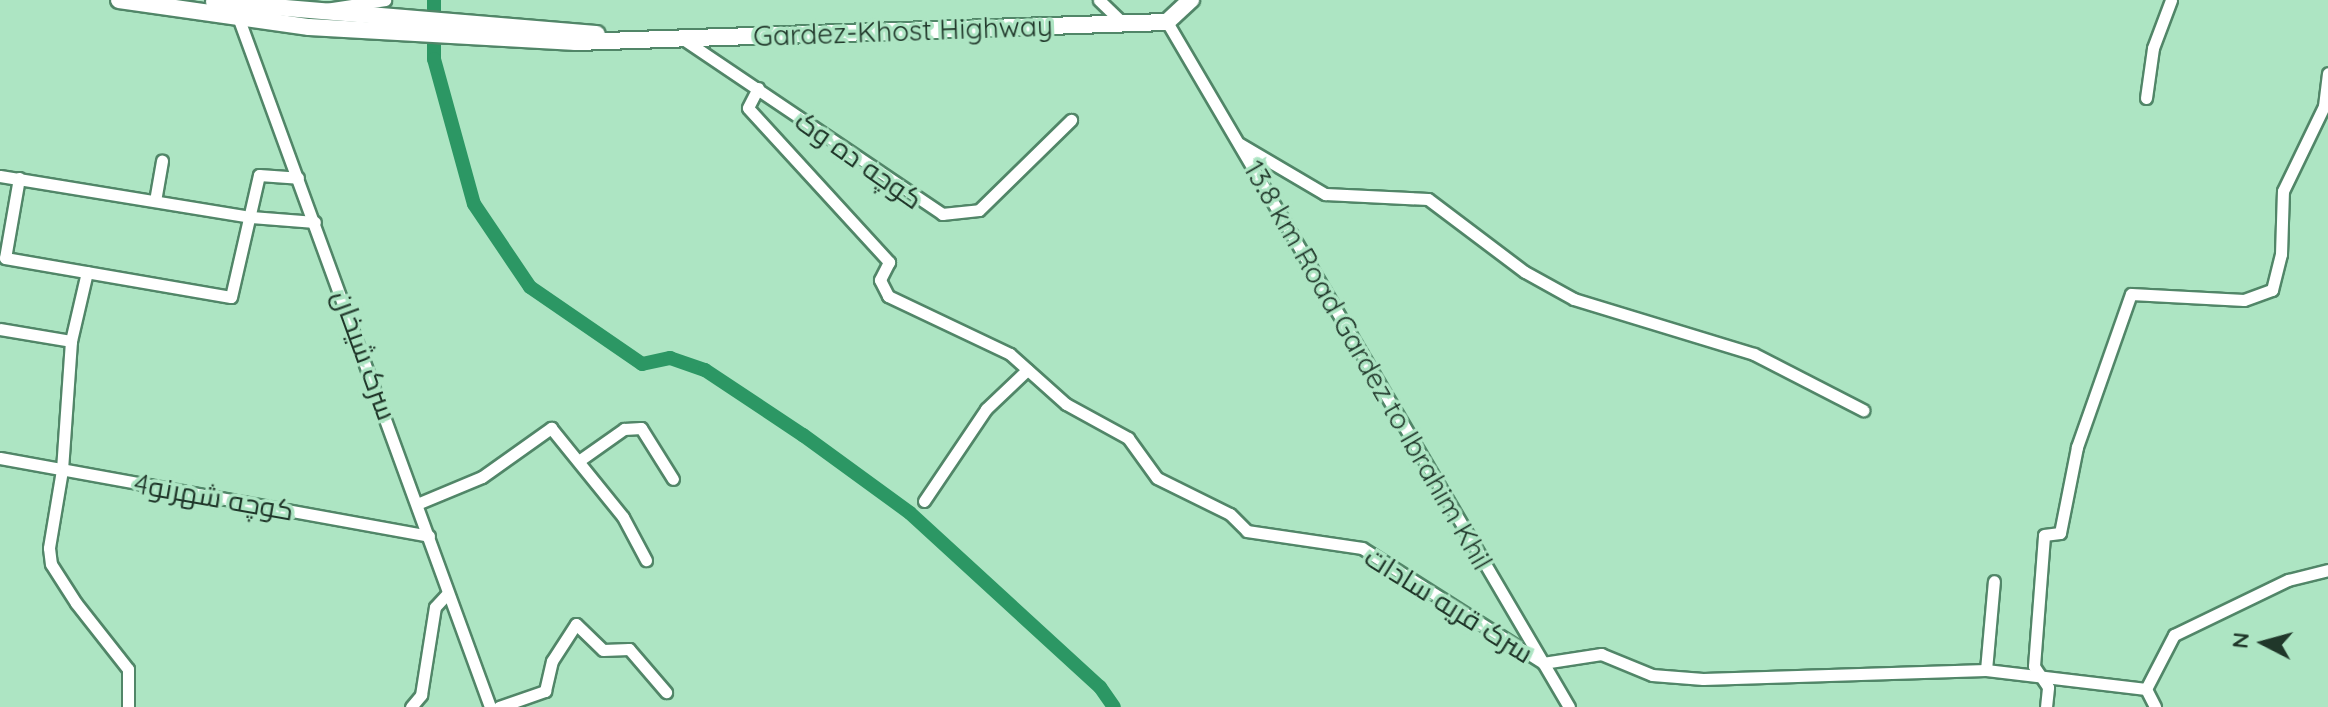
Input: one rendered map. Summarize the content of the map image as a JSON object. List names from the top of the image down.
{
  "streets": {
    "highway": ["Gardez-Khost Highway"],
    "street": [
      "کوچه ده وک",
      "سرک شیخان",
      "13.8 km Road Gardez to Ibrahim Khil",
      "کوچه شهرنو4",
      "سرک قریه سادات"
    ]
  },
  "crossings": [
    ["Gardez-Khost Highway", "کوچه ده وک"],
    ["Gardez-Khost Highway", "سرک شیخان"],
    ["Gardez-Khost Highway", "13.8 km Road Gardez to Ibrahim Khil"],
    ["کوچه ده وک", "سرک قریه سادات"],
    ["سرک شیخان", "کوچه شهرنو4"],
    ["13.8 km Road Gardez to Ibrahim Khil", "سرک قریه سادات"]
  ],
  "north": "left"
}
